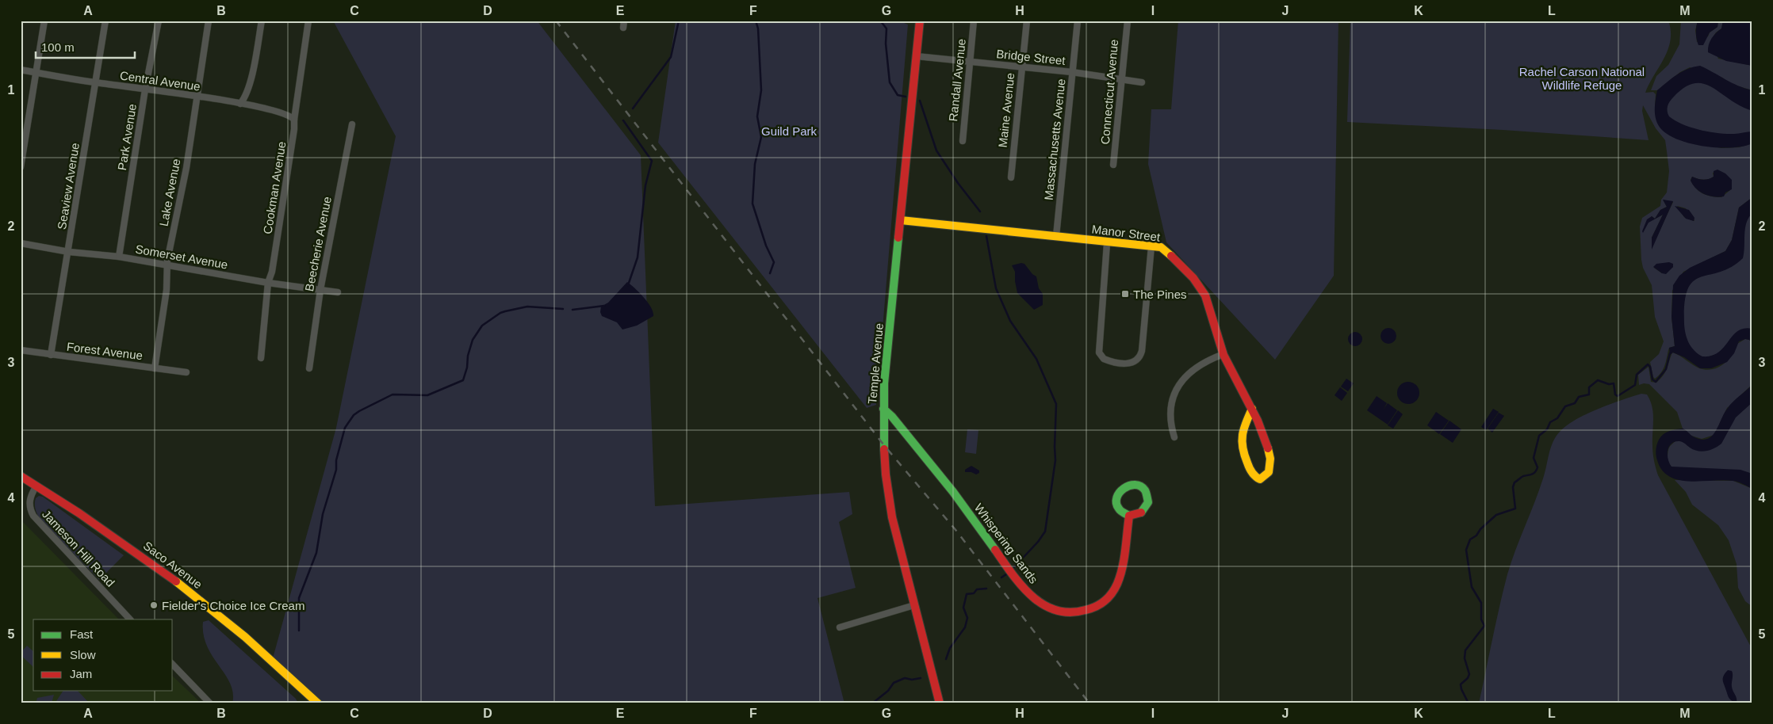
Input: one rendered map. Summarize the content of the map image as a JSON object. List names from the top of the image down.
{
  "streets": {
    "street": [
      "Bridge Street",
      "Randall Avenue",
      "Central Avenue",
      "Connecticut Avenue",
      "Maine Avenue",
      "Park Avenue",
      "Massachusetts Avenue",
      "Seaview Avenue",
      "Cookman Avenue",
      "Lake Avenue",
      "Manor Street",
      "Beecherie Avenue",
      "Somerset Avenue",
      "Forest Avenue",
      "Temple Avenue",
      "Whispering Sands",
      "Jameson Hill Road",
      "Saco Avenue"
    ]
  },
  "crossings": [
    ["Bridge Street", "Randall Avenue"],
    ["Bridge Street", "Connecticut Avenue"],
    ["Bridge Street", "Maine Avenue"],
    ["Bridge Street", "Massachusetts Avenue"],
    ["Bridge Street", "Temple Avenue"],
    ["Central Avenue", "Park Avenue"],
    ["Central Avenue", "Seaview Avenue"],
    ["Central Avenue", "Cookman Avenue"],
    ["Central Avenue", "Lake Avenue"],
    ["Park Avenue", "Somerset Avenue"],
    ["Massachusetts Avenue", "Manor Street"],
    ["Seaview Avenue", "Somerset Avenue"],
    ["Seaview Avenue", "Forest Avenue"],
    ["Cookman Avenue", "Somerset Avenue"],
    ["Lake Avenue", "Somerset Avenue"],
    ["Lake Avenue", "Forest Avenue"],
    ["Manor Street", "Temple Avenue"],
    ["Beecherie Avenue", "Somerset Avenue"],
    ["Temple Avenue", "Whispering Sands"],
    ["Jameson Hill Road", "Saco Avenue"]
  ],
  "parks": ["Rachel Carson National Wildlife Refuge", "Guild Park"],
  "places": {
    "transit": ["The Pines"],
    "other": ["Fielder's Choice Ice Cream"]
  },
  "legend": ["Fast", "Slow", "Jam"],
  "scale_bar": "100 m",
  "grid": {
    "columns": [
      "A",
      "B",
      "C",
      "D",
      "E",
      "F",
      "G",
      "H",
      "I",
      "J",
      "K",
      "L",
      "M"
    ],
    "rows": [
      "1",
      "2",
      "3",
      "4",
      "5"
    ]
  }
}
